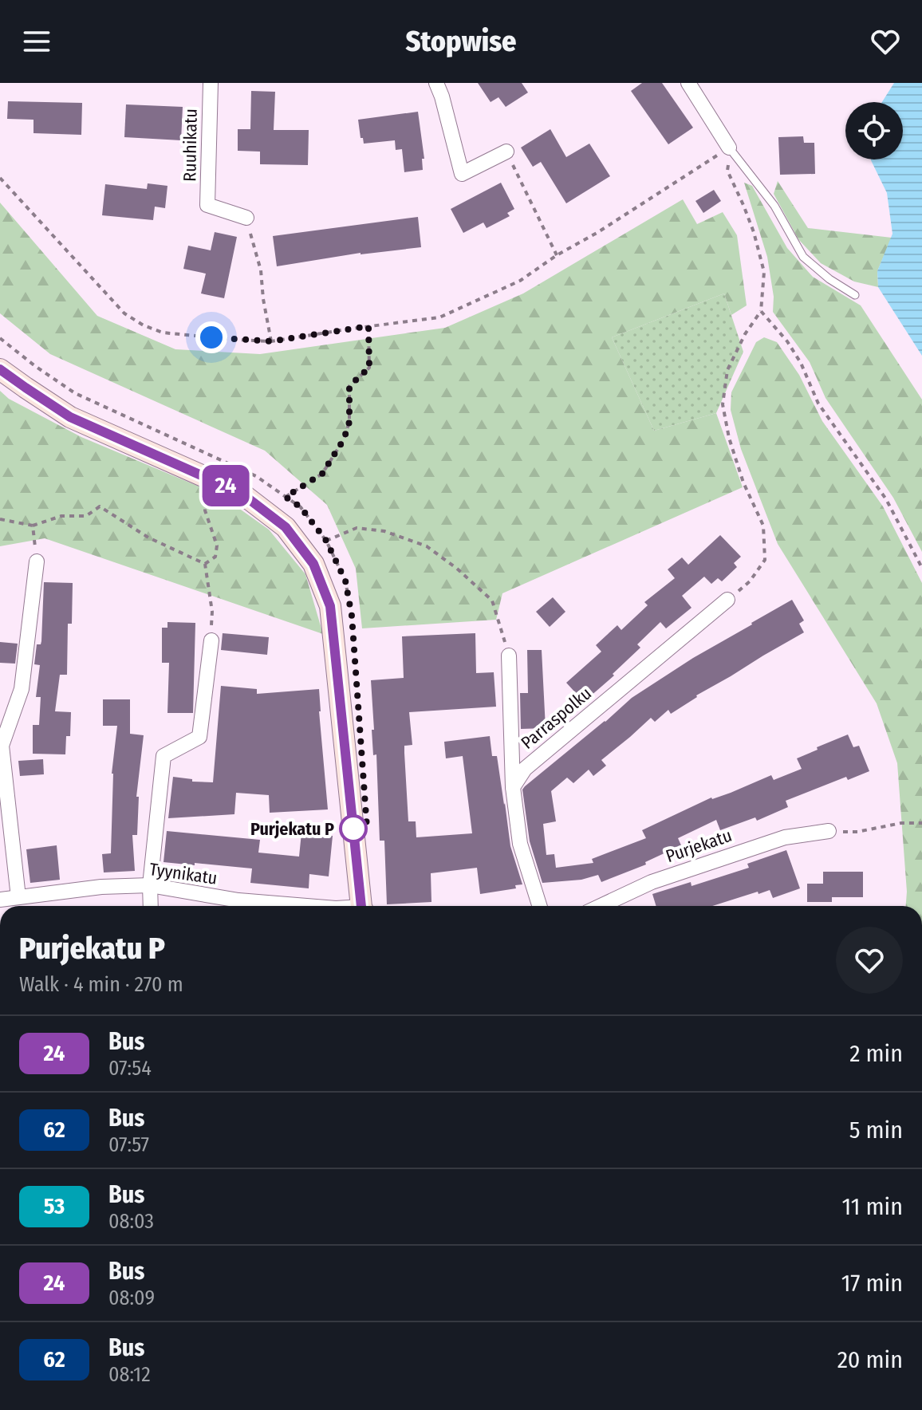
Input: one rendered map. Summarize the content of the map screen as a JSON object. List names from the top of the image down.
{
  "streets": {
    "street": [
      "Ruuhikatu",
      "Parraspolku",
      "Purjekatu",
      "Tyynikatu"
    ]
  },
  "places": ["Purjekatu P"],
  "lines": ["bus line 24"],
  "page": {
    "header": "Stopwise",
    "on_map": "24",
    "heading": ["Purjekatu P", "Walk · 4 min · 270 m"],
    "list": [
      {
        "mark": "24",
        "name": "Bus",
        "note": "07:54",
        "value": "2 min"
      },
      {
        "mark": "62",
        "name": "Bus",
        "note": "07:57",
        "value": "5 min"
      },
      {
        "mark": "53",
        "name": "Bus",
        "note": "08:03",
        "value": "11 min"
      },
      {
        "mark": "24",
        "name": "Bus",
        "note": "08:09",
        "value": "17 min"
      },
      {
        "mark": "62",
        "name": "Bus",
        "note": "08:12",
        "value": "20 min"
      }
    ]
  }
}
